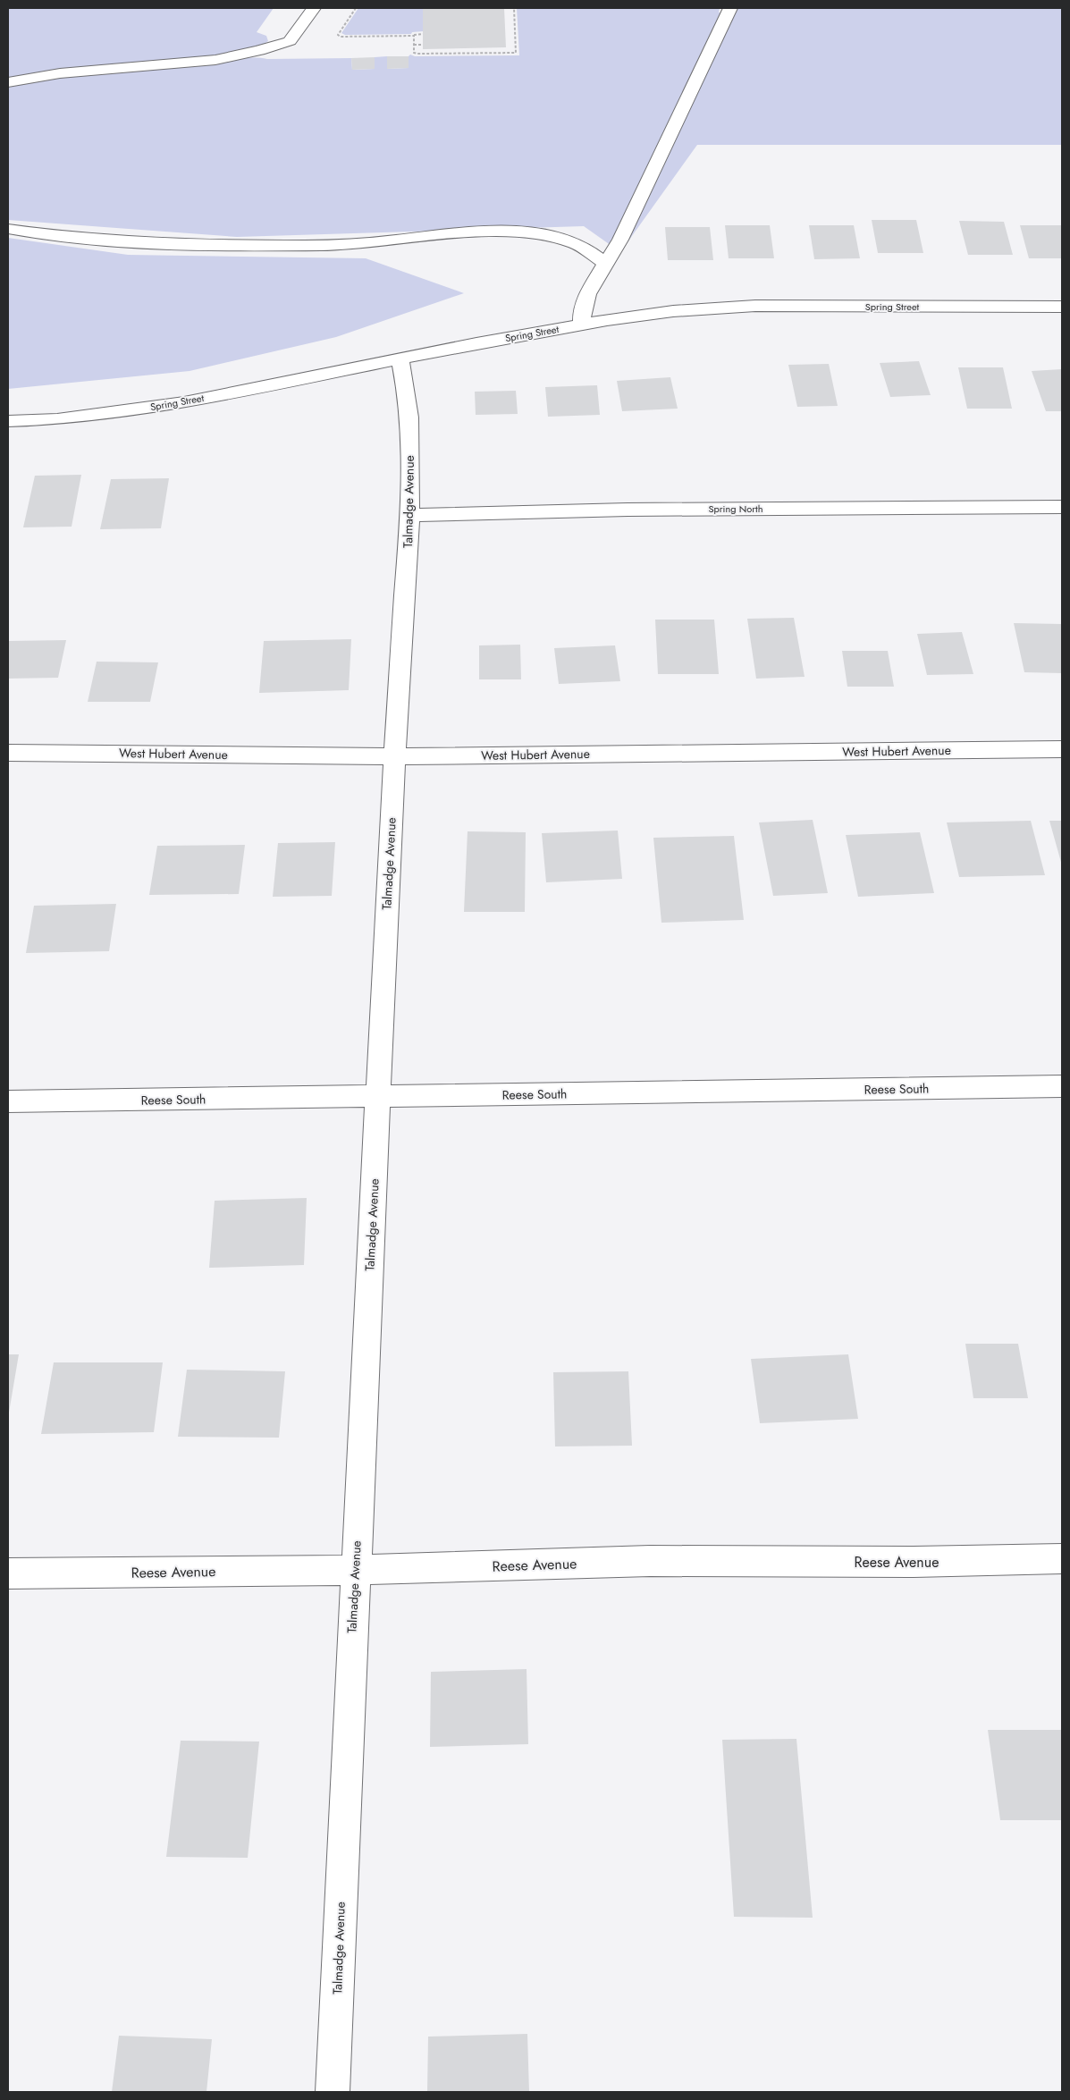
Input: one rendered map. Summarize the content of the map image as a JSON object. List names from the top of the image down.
{
  "streets": {
    "street": [
      "Spring Street",
      "Talmadge Avenue",
      "Spring North",
      "West Hubert Avenue",
      "Reese South",
      "Reese Avenue"
    ]
  },
  "crossings": [
    ["Spring Street", "Talmadge Avenue"],
    ["Talmadge Avenue", "Spring North"],
    ["Talmadge Avenue", "West Hubert Avenue"],
    ["Talmadge Avenue", "Reese South"],
    ["Talmadge Avenue", "Reese Avenue"]
  ]
}
